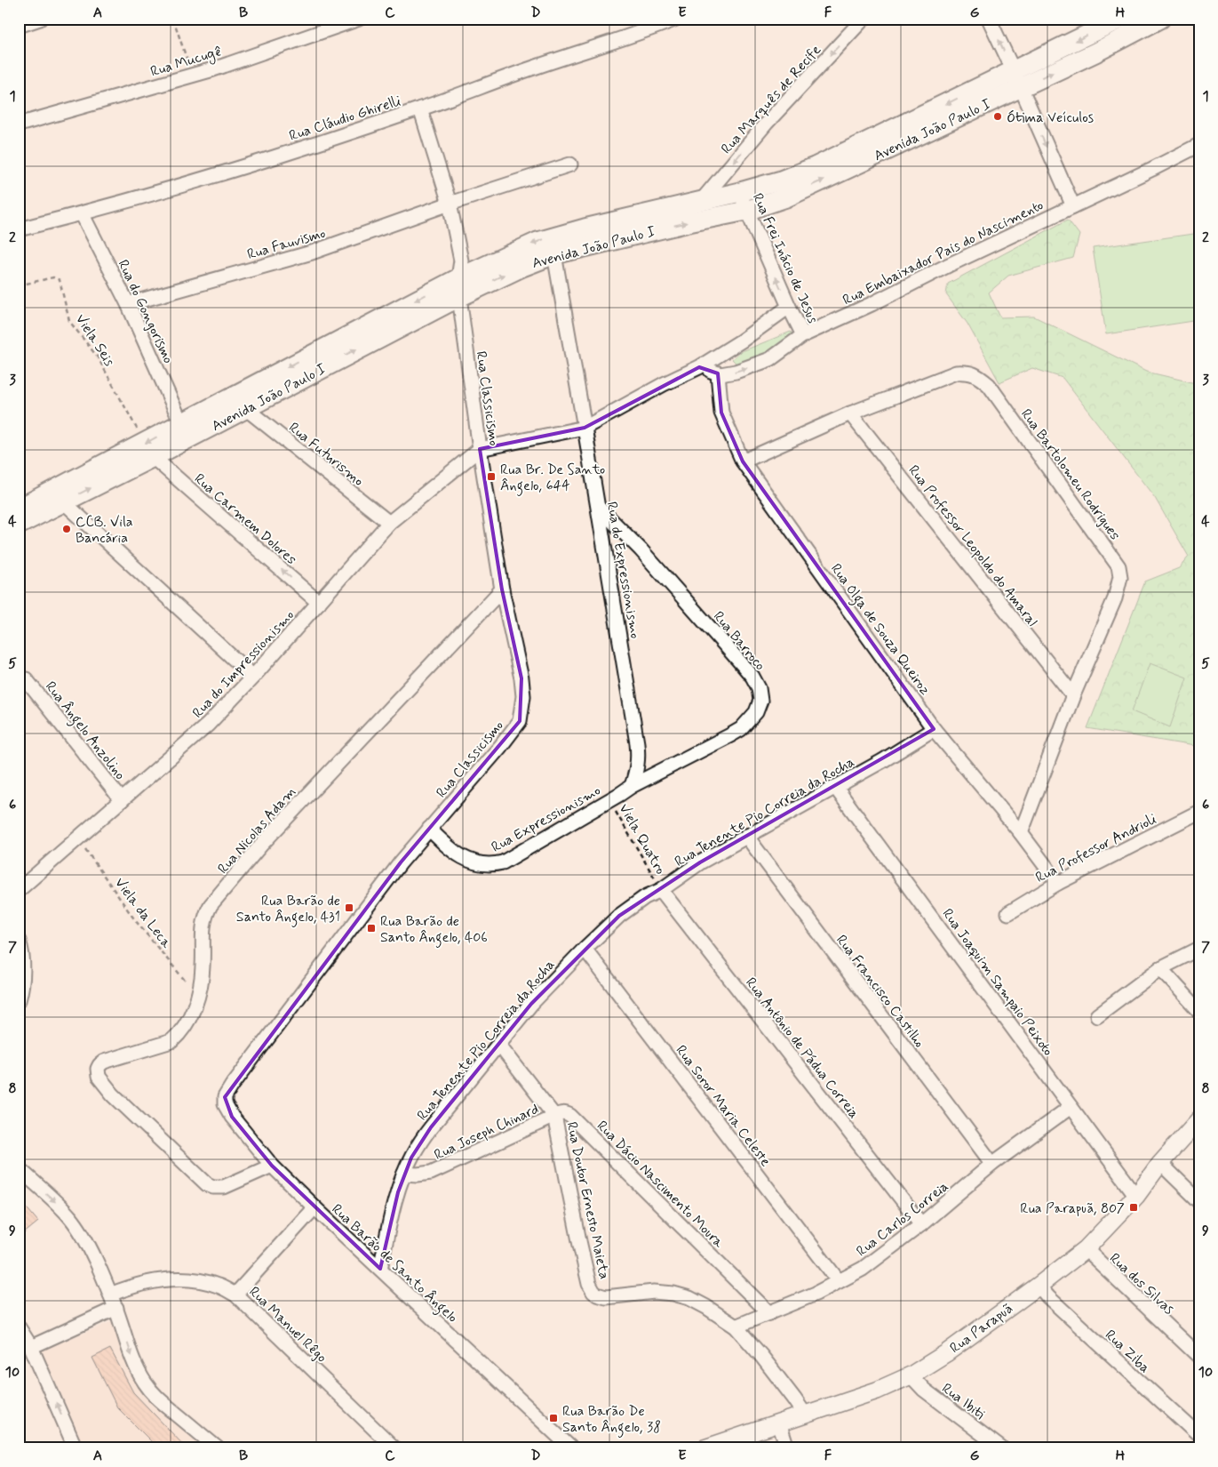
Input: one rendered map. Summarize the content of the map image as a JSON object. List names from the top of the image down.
{
  "streets": {
    "main road": ["Avenida João Paulo I"],
    "street": [
      "Rua Mucugê",
      "Rua Marquês de Recife",
      "Rua Cláudio Ghirelli",
      "Rua Fauvismo",
      "Rua Embaixador Pais do Nascimento",
      "Rua Frei Inácio de Jesus",
      "Rua do Gongorismo",
      "Rua Classicismo",
      "Rua Futurismo",
      "Rua Bartolomeu Rodrigues",
      "Rua Carmem Dolores",
      "Rua Professor Leopoldo do Amaral",
      "Rua do Expressionismo",
      "Rua Olga de Souza Queiroz",
      "Rua Barroco",
      "Rua do Impressionismo",
      "Rua Ângelo Anzolino",
      "Rua Tenente Pio Correia da Rocha",
      "Rua Expressionismo",
      "Rua Nicolas Adam",
      "Rua Professor Andrioli",
      "Rua Joaquim Sampaio Peixoto",
      "Rua Francisco Castilho",
      "Rua Antônio de Pádua Correia",
      "Rua Soror Maria Celeste",
      "Rua Joseph Chinard",
      "Rua Dácio Nascimento Moura",
      "Rua Doutor Ernesto Maieta",
      "Rua Carlos Correia",
      "Rua Barão de Santo Ângelo",
      "Rua dos Silvas",
      "Rua Manuel Rêgo",
      "Rua Parapuã",
      "Rua Ziba",
      "Rua Ibiti"
    ],
    "path": ["Viela Seis", "Viela Quatro", "Viela da Leca"]
  },
  "crossings": [
    ["Rua Marquês de Recife", "Avenida João Paulo I"],
    ["Rua Cláudio Ghirelli", "Rua do Gongorismo"],
    ["Rua Cláudio Ghirelli", "Rua Classicismo"],
    ["Avenida João Paulo I", "Rua Frei Inácio de Jesus"],
    ["Avenida João Paulo I", "Rua do Gongorismo"],
    ["Avenida João Paulo I", "Viela Seis"],
    ["Avenida João Paulo I", "Rua Classicismo"],
    ["Avenida João Paulo I", "Rua Futurismo"],
    ["Avenida João Paulo I", "Rua Carmem Dolores"],
    ["Avenida João Paulo I", "Rua do Expressionismo"],
    ["Rua Fauvismo", "Rua do Gongorismo"],
    ["Rua Fauvismo", "Rua Classicismo"],
    ["Rua Embaixador Pais do Nascimento", "Rua Frei Inácio de Jesus"],
    ["Rua Embaixador Pais do Nascimento", "Rua Olga de Souza Queiroz"],
    ["Viela Seis", "Rua Carmem Dolores"],
    ["Rua Classicismo", "Rua do Impressionismo"],
    ["Rua Classicismo", "Rua Expressionismo"],
    ["Rua Classicismo", "Rua Nicolas Adam"],
    ["Rua Classicismo", "Rua Barão de Santo Ângelo"],
    ["Rua Futurismo", "Rua do Impressionismo"],
    ["Rua Bartolomeu Rodrigues", "Rua Professor Leopoldo do Amaral"],
    ["Rua Bartolomeu Rodrigues", "Rua Olga de Souza Queiroz"],
    ["Rua Carmem Dolores", "Rua do Impressionismo"],
    ["Rua do Expressionismo", "Rua Barroco"],
    ["Rua do Expressionismo", "Rua Expressionismo"],
    ["Rua Olga de Souza Queiroz", "Rua Tenente Pio Correia da Rocha"],
    ["Rua Olga de Souza Queiroz", "Rua Professor Andrioli"],
    ["Rua Barroco", "Rua Expressionismo"],
    ["Rua do Impressionismo", "Rua Ângelo Anzolino"],
    ["Rua do Impressionismo", "Viela da Leca"],
    ["Rua Tenente Pio Correia da Rocha", "Viela Quatro"],
    ["Rua Tenente Pio Correia da Rocha", "Rua Joaquim Sampaio Peixoto"],
    ["Rua Tenente Pio Correia da Rocha", "Rua Francisco Castilho"],
    ["Rua Tenente Pio Correia da Rocha", "Rua Antônio de Pádua Correia"],
    ["Rua Tenente Pio Correia da Rocha", "Rua Soror Maria Celeste"],
    ["Rua Tenente Pio Correia da Rocha", "Rua Joseph Chinard"],
    ["Rua Tenente Pio Correia da Rocha", "Rua Barão de Santo Ângelo"],
    ["Rua Expressionismo", "Viela Quatro"],
    ["Rua Nicolas Adam", "Viela da Leca"],
    ["Rua Nicolas Adam", "Rua Barão de Santo Ângelo"],
    ["Viela Quatro", "Rua Antônio de Pádua Correia"],
    ["Rua Joaquim Sampaio Peixoto", "Rua Carlos Correia"],
    ["Rua Joaquim Sampaio Peixoto", "Rua Parapuã"],
    ["Rua Francisco Castilho", "Rua Carlos Correia"],
    ["Rua Antônio de Pádua Correia", "Rua Carlos Correia"],
    ["Rua Soror Maria Celeste", "Rua Carlos Correia"],
    ["Rua Joseph Chinard", "Rua Dácio Nascimento Moura"],
    ["Rua Joseph Chinard", "Rua Doutor Ernesto Maieta"],
    ["Rua Dácio Nascimento Moura", "Rua Doutor Ernesto Maieta"],
    ["Rua Dácio Nascimento Moura", "Rua Carlos Correia"],
    ["Rua Doutor Ernesto Maieta", "Rua Carlos Correia"],
    ["Rua Doutor Ernesto Maieta", "Rua Parapuã"],
    ["Rua dos Silvas", "Rua Parapuã"],
    ["Rua Parapuã", "Rua Ziba"],
    ["Rua Parapuã", "Rua Ibiti"]
  ],
  "one_way": ["Rua Marquês de Recife", "Rua Frei Inácio de Jesus"],
  "places": {
    "other": ["Ótima Veículos", "CCB. Vila Bancária"],
    "transit": [
      "Rua Br. De Santo Ângelo, 644",
      "Rua Barão de Santo Ângelo, 431",
      "Rua Barão de Santo Ângelo, 406",
      "Rua Parapuã, 807",
      "Rua Barão De Santo Ângelo, 38"
    ]
  },
  "grid": {
    "columns": [
      "A",
      "B",
      "C",
      "D",
      "E",
      "F",
      "G",
      "H"
    ],
    "rows": [
      "1",
      "2",
      "3",
      "4",
      "5",
      "6",
      "7",
      "8",
      "9",
      "10"
    ]
  }
}
